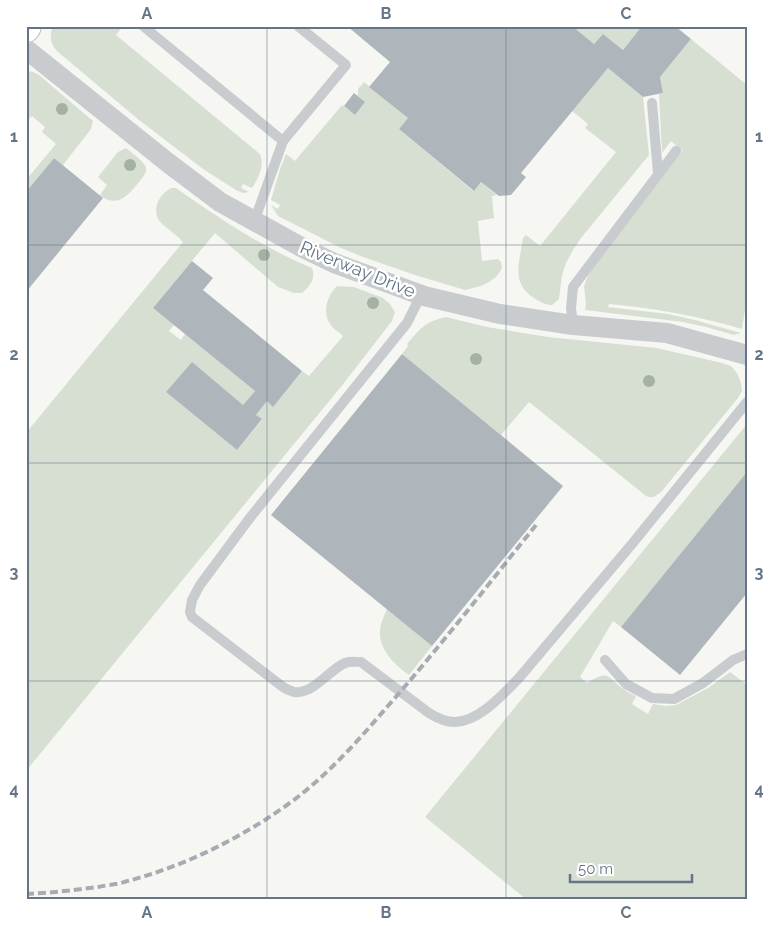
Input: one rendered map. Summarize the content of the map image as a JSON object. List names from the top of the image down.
{
  "streets": {
    "street": ["Riverway Drive"]
  },
  "scale_bar": "50 m",
  "grid": {
    "columns": ["A", "B", "C"],
    "rows": [
      "1",
      "2",
      "3",
      "4"
    ]
  }
}
